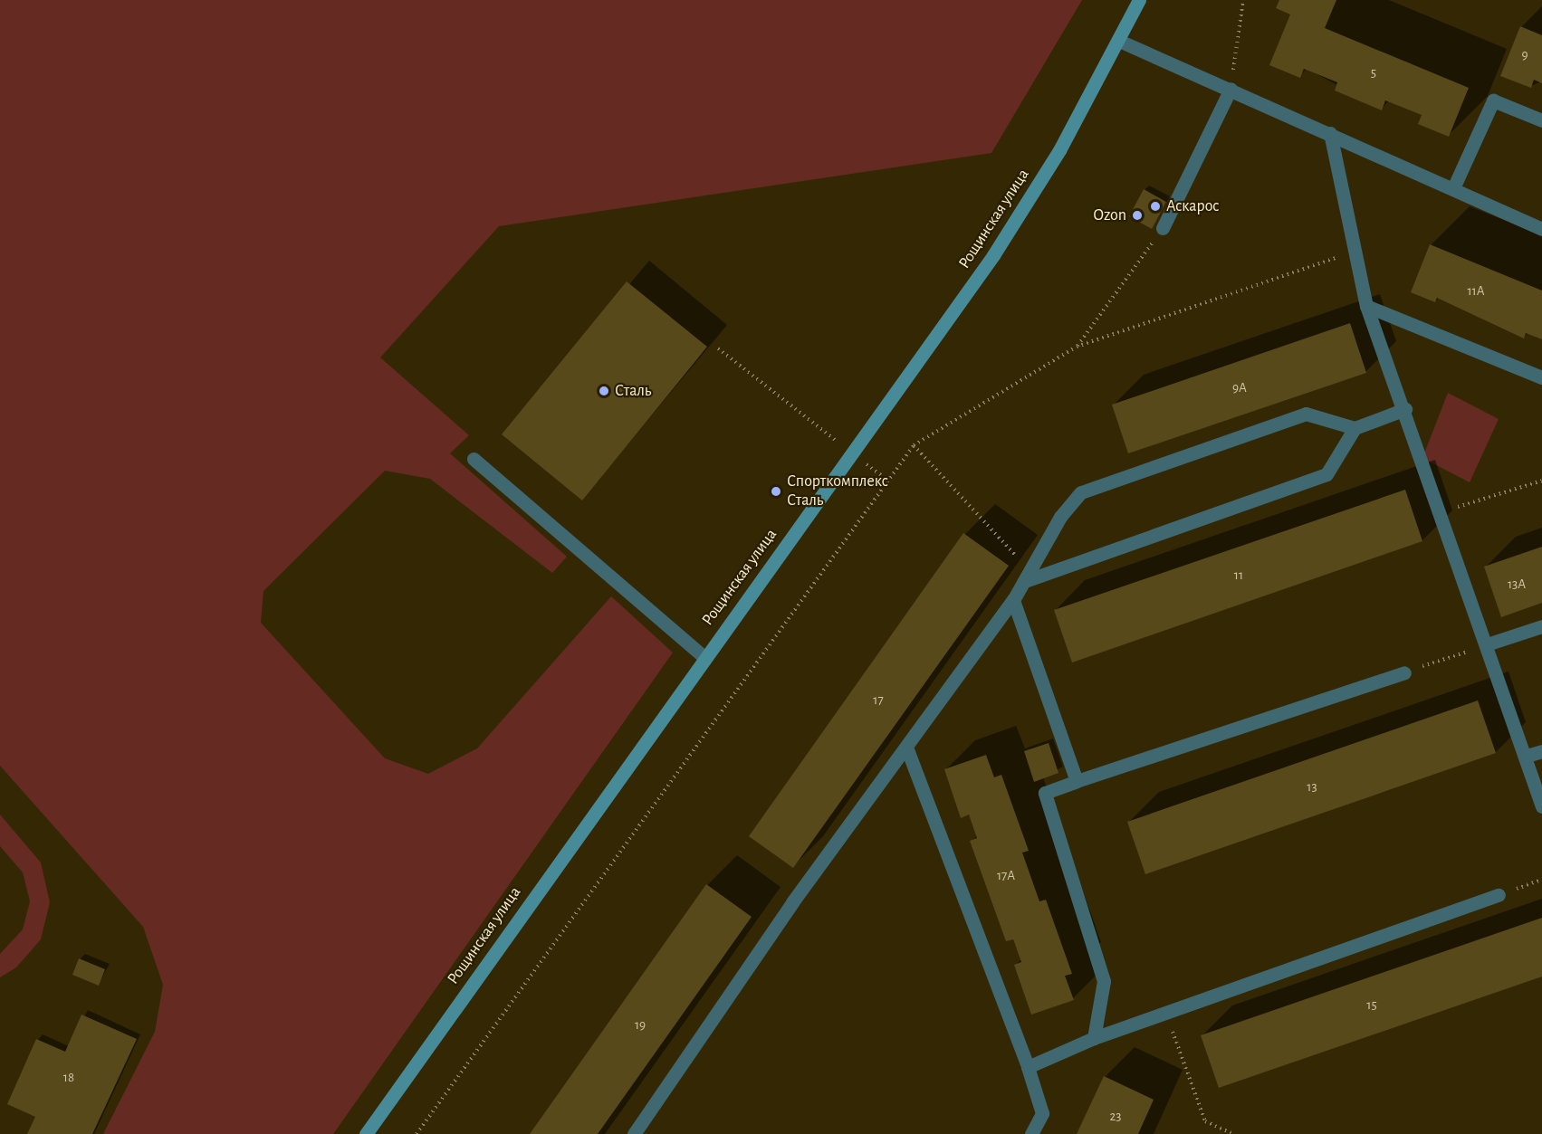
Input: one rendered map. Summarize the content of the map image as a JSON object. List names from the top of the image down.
{
  "streets": {
    "main road": ["Рощинская улица"]
  },
  "places": [
    "Аскарос",
    "Ozon",
    "Сталь",
    "Спорткомплекс Сталь"
  ],
  "house_numbers": [
    "9",
    "5",
    "11А",
    "9А",
    "11",
    "13А",
    "17",
    "13",
    "17А",
    "15",
    "19",
    "18",
    "23"
  ]
}
